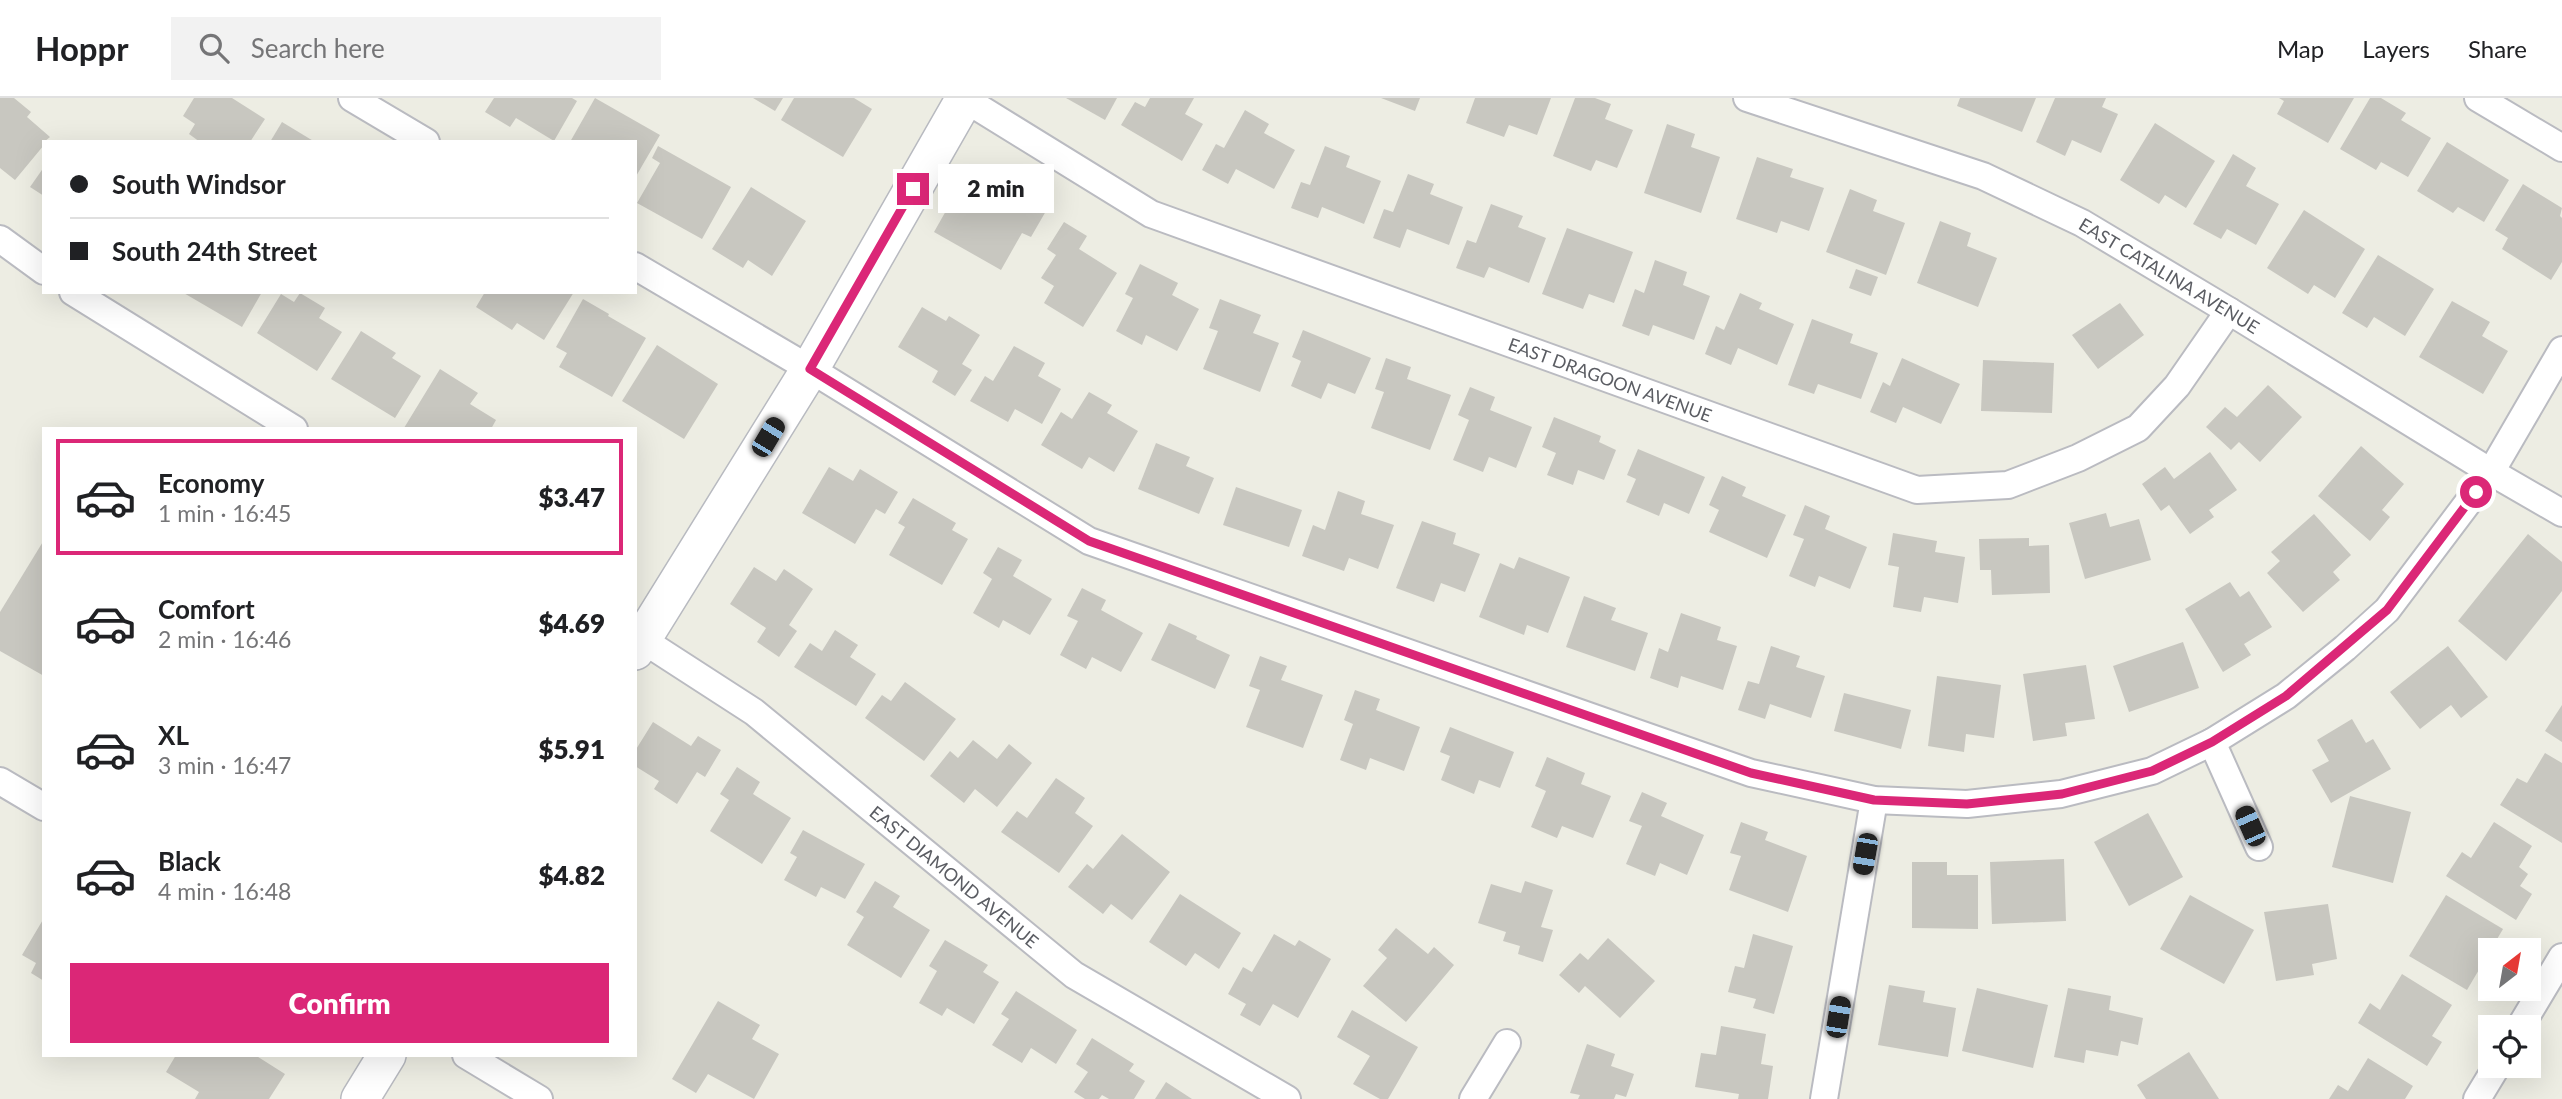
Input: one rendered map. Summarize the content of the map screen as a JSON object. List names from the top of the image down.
{
  "streets": {
    "street": ["EAST CATALINA AVENUE", "EAST DRAGOON AVENUE", "EAST DIAMOND AVENUE"]
  },
  "crossings": [
    ["EAST CATALINA AVENUE", "EAST DRAGOON AVENUE"]
  ],
  "north": "top right",
  "page": {
    "header": "Hoppr",
    "search": "Search here",
    "nav": ["Map", "Layers", "Share"],
    "banner": ["South Windsor", "South 24th Street"],
    "bubble": "2 min",
    "list": [
      {
        "name": "Economy",
        "note": "1 min · 16:45",
        "value": "$3.47"
      },
      {
        "name": "Comfort",
        "note": "2 min · 16:46",
        "value": "$4.69"
      },
      {
        "name": "XL",
        "note": "3 min · 16:47",
        "value": "$5.91"
      },
      {
        "name": "Black",
        "note": "4 min · 16:48",
        "value": "$4.82"
      }
    ],
    "buttons": "Confirm"
  }
}
